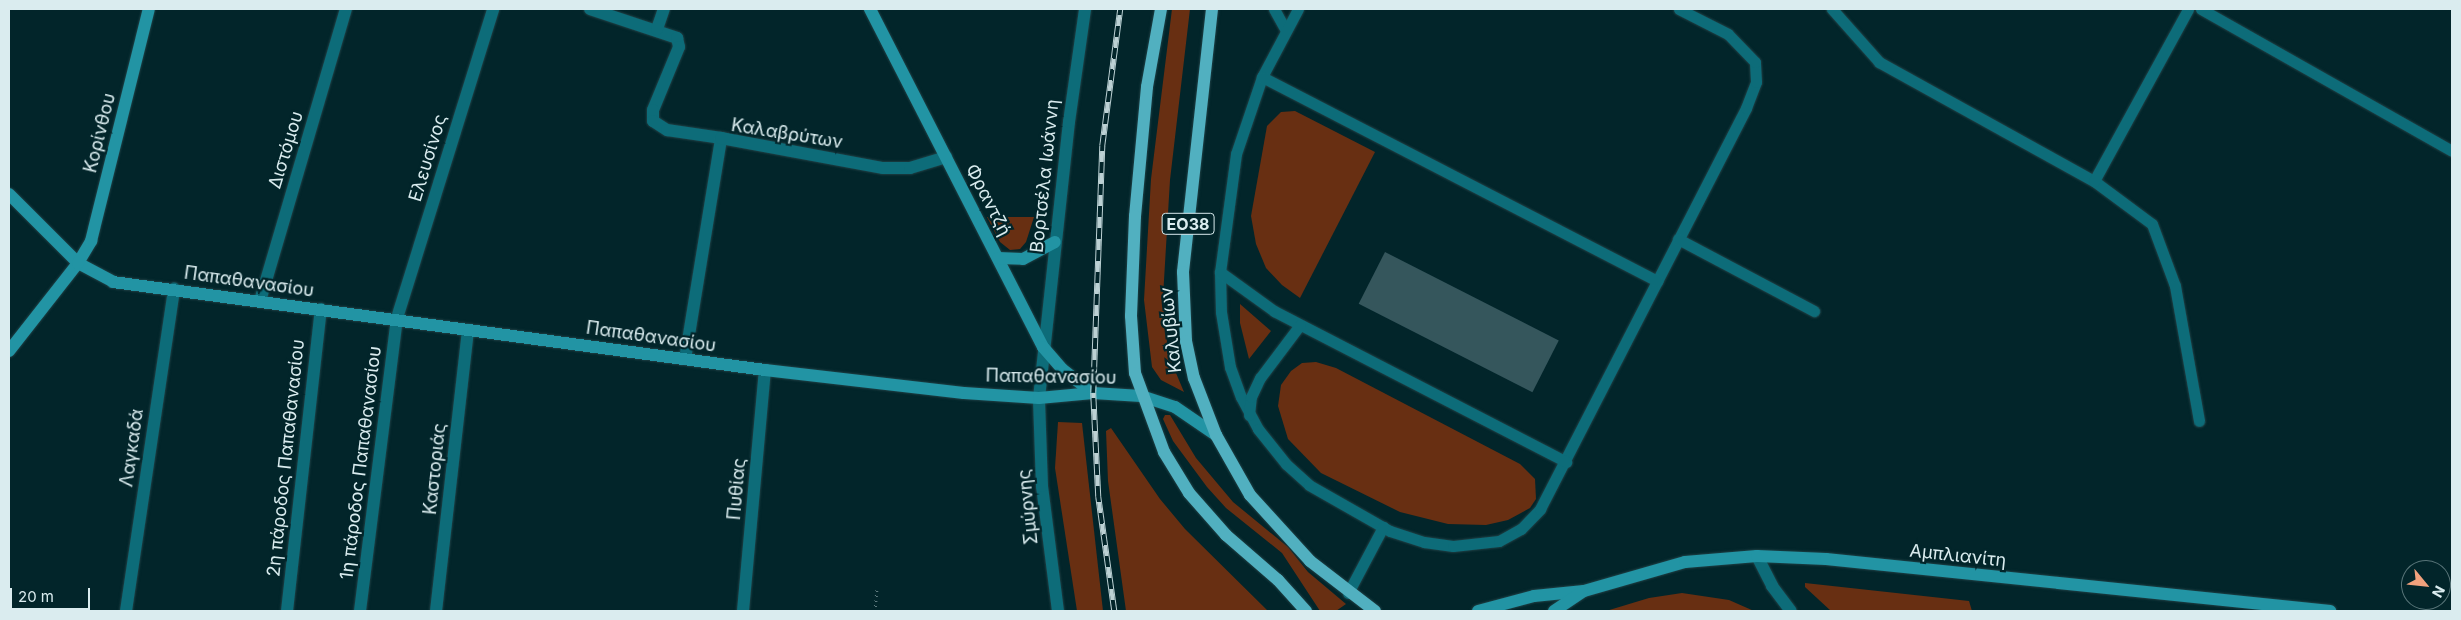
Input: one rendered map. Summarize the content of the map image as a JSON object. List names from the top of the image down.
{
  "streets": {
    "main road": [
      "Κορίνθου",
      "Φραντζή",
      "ΕΟ38",
      "Παπαθανασίου",
      "Καλυβίων",
      "Αμπλιανίτη"
    ],
    "street": [
      "Καλαβρύτων",
      "Διστόμου",
      "Ελευσίνος",
      "Βορτσέλα Ιωάννη",
      "Λαγκαδά",
      "2η πάροδος Παπαθανασίου",
      "1η πάροδος Παπαθανασίου",
      "Καστοριάς",
      "Πυθίας",
      "Σμύρνης"
    ]
  },
  "crossings": [
    ["Κορίνθου", "Παπαθανασίου"],
    ["Καλαβρύτων", "Φραντζή"],
    ["Καλαβρύτων", "Παπαθανασίου"],
    ["Διστόμου", "Παπαθανασίου"],
    ["Ελευσίνος", "Παπαθανασίου"],
    ["Ελευσίνος", "1η πάροδος Παπαθανασίου"],
    ["Βορτσέλα Ιωάννη", "Φραντζή"],
    ["Βορτσέλα Ιωάννη", "Παπαθανασίου"],
    ["Βορτσέλα Ιωάννη", "Σμύρνης"],
    ["Φραντζή", "Παπαθανασίου"],
    ["Παπαθανασίου", "Καλυβίων"],
    ["Παπαθανασίου", "Λαγκαδά"],
    ["Παπαθανασίου", "2η πάροδος Παπαθανασίου"],
    ["Παπαθανασίου", "1η πάροδος Παπαθανασίου"],
    ["Παπαθανασίου", "Καστοριάς"],
    ["Παπαθανασίου", "Πυθίας"],
    ["Παπαθανασίου", "Σμύρνης"]
  ],
  "scale_bar": "20 m",
  "north": "bottom right"
}
